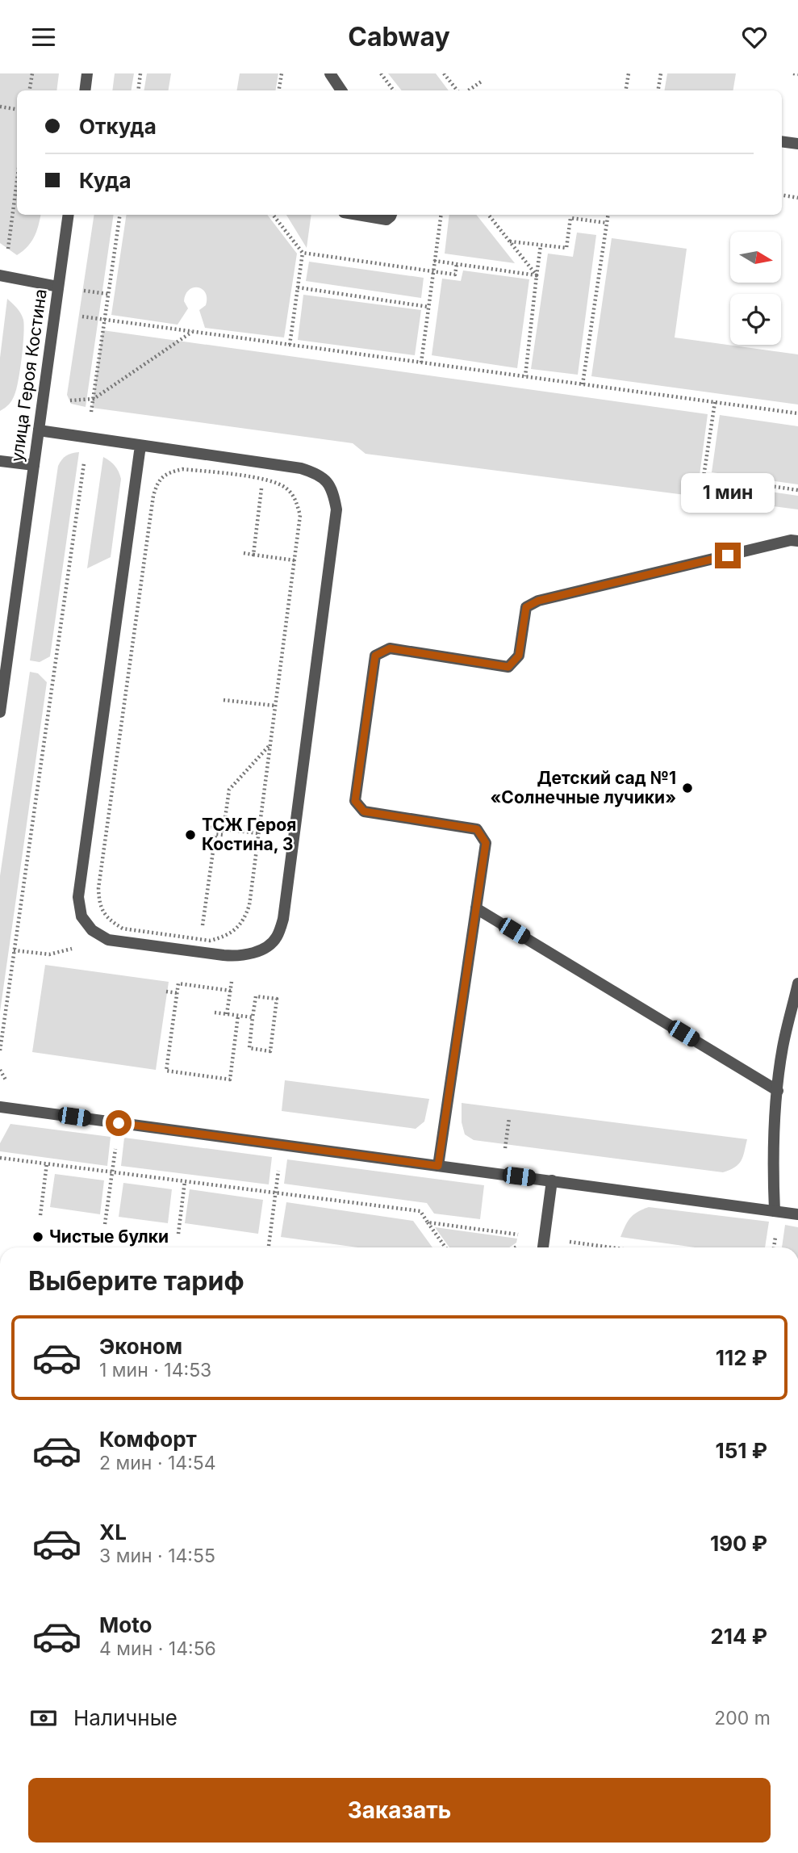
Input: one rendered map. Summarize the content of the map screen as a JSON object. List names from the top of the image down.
{
  "streets": {
    "street": ["улица Героя Костина"]
  },
  "places": ["Детский сад №1 «Солнечные лучики»", "ТСЖ Героя Костина, 3", "Чистые булки"],
  "north": "right",
  "page": {
    "header": "Cabway",
    "banner": ["Откуда", "Куда"],
    "bubble": "1 мин",
    "heading": "Выберите тариф",
    "list": [
      {
        "name": "Эконом",
        "note": "1 мин · 14:53",
        "value": "112 ₽"
      },
      {
        "name": "Комфорт",
        "note": "2 мин · 14:54",
        "value": "151 ₽"
      },
      {
        "name": "XL",
        "note": "3 мин · 14:55",
        "value": "190 ₽"
      },
      {
        "name": "Moto",
        "note": "4 мин · 14:56",
        "value": "214 ₽"
      }
    ],
    "pay": ["Наличные", "200 m"],
    "buttons": "Заказать"
  }
}
